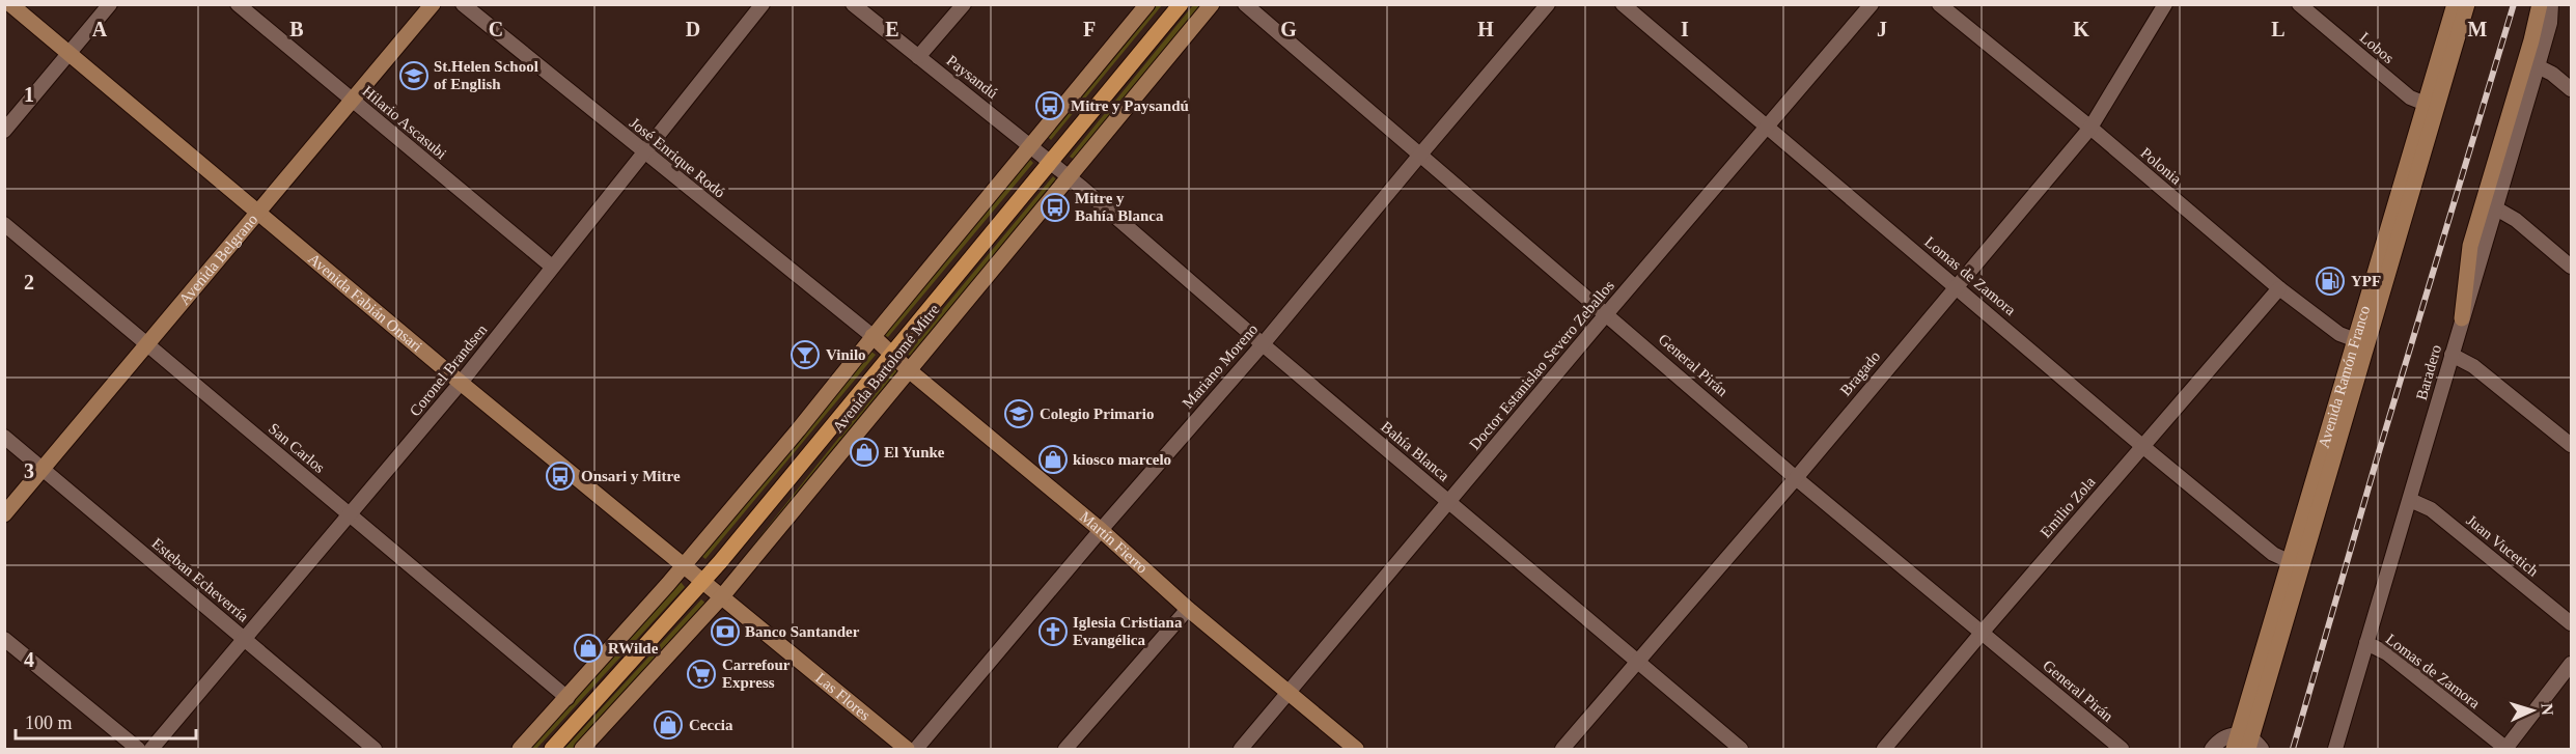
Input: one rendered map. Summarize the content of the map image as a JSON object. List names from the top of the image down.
{
  "streets": {
    "main road": ["Avenida Bartolomé Mitre"],
    "street": [
      "Lobos",
      "Paysandú",
      "Hilario Ascasubi",
      "José Enrique Rodó",
      "Polonia",
      "Avenida Belgrano",
      "Lomas de Zamora",
      "Avenida Fabián Onsari",
      "Doctor Estanislao Severo Zeballos",
      "General Pirán",
      "Mariano Moreno",
      "Coronel Brandsen",
      "Baradero",
      "Bragado",
      "Avenida Ramón Franco",
      "San Carlos",
      "Bahía Blanca",
      "Emilio Zola",
      "Martín Fierro",
      "Juan Vucetich",
      "Esteban Echeverría",
      "Las Flores"
    ]
  },
  "crossings": [
    ["Lobos", "Avenida Ramón Franco"],
    ["Paysandú", "Avenida Bartolomé Mitre"],
    ["Paysandú", "Bahía Blanca"],
    ["Hilario Ascasubi", "Avenida Belgrano"],
    ["Hilario Ascasubi", "Coronel Brandsen"],
    ["José Enrique Rodó", "Avenida Bartolomé Mitre"],
    ["José Enrique Rodó", "Coronel Brandsen"],
    ["José Enrique Rodó", "Martín Fierro"],
    ["Polonia", "Bragado"],
    ["Polonia", "Avenida Ramón Franco"],
    ["Polonia", "Emilio Zola"],
    ["Avenida Belgrano", "Avenida Fabián Onsari"],
    ["Avenida Belgrano", "San Carlos"],
    ["Avenida Belgrano", "Esteban Echeverría"],
    ["Lomas de Zamora", "Doctor Estanislao Severo Zeballos"],
    ["Lomas de Zamora", "Baradero"],
    ["Lomas de Zamora", "Bragado"],
    ["Lomas de Zamora", "Avenida Ramón Franco"],
    ["Lomas de Zamora", "Emilio Zola"],
    ["Avenida Fabián Onsari", "Avenida Bartolomé Mitre"],
    ["Avenida Fabián Onsari", "Coronel Brandsen"],
    ["Avenida Fabián Onsari", "Las Flores"],
    ["Doctor Estanislao Severo Zeballos", "General Pirán"],
    ["Doctor Estanislao Severo Zeballos", "Bahía Blanca"],
    ["Doctor Estanislao Severo Zeballos", "Martín Fierro"],
    ["General Pirán", "Mariano Moreno"],
    ["General Pirán", "Bragado"],
    ["General Pirán", "Emilio Zola"],
    ["Mariano Moreno", "Bahía Blanca"],
    ["Mariano Moreno", "Martín Fierro"],
    ["Avenida Bartolomé Mitre", "San Carlos"],
    ["Avenida Bartolomé Mitre", "Bahía Blanca"],
    ["Avenida Bartolomé Mitre", "Martín Fierro"],
    ["Avenida Bartolomé Mitre", "Las Flores"],
    ["Coronel Brandsen", "San Carlos"],
    ["Coronel Brandsen", "Esteban Echeverría"],
    ["Baradero", "Juan Vucetich"],
    ["Bragado", "Bahía Blanca"]
  ],
  "places": {
    "school or university": ["St.Helen School of English", "Colegio Primario"],
    "bus stop": ["Mitre y Paysandú", "Mitre y Bahía Blanca", "Onsari y Mitre"],
    "fuel station": ["YPF"],
    "bar": ["Vinilo"],
    "shop": [
      "El Yunke",
      "kiosco marcelo",
      "RWilde",
      "Ceccia"
    ],
    "bank": ["Banco Santander"],
    "church": ["Iglesia Cristiana Evangélica"],
    "supermarket": ["Carrefour Express"]
  },
  "scale_bar": "100 m",
  "north": "right",
  "grid": {
    "columns": [
      "A",
      "B",
      "C",
      "D",
      "E",
      "F",
      "G",
      "H",
      "I",
      "J",
      "K",
      "L",
      "M"
    ],
    "rows": [
      "1",
      "2",
      "3",
      "4"
    ]
  }
}
